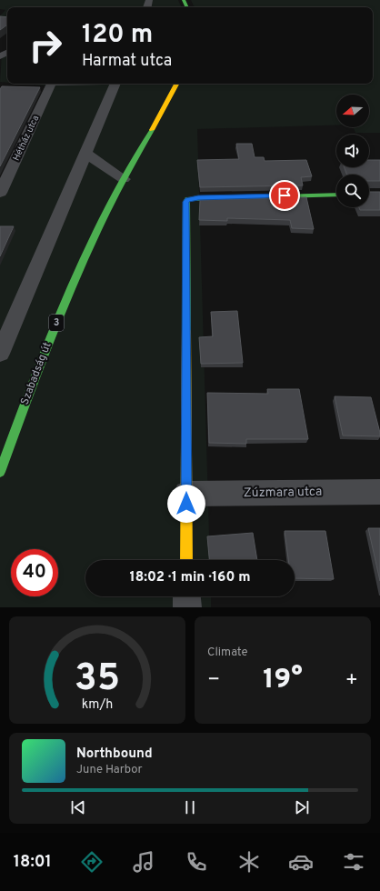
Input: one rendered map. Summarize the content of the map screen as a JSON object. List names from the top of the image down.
{
  "streets": {
    "main road": ["3", "Szabadság út"],
    "street": ["Hétház utca", "Zúzmara utca"]
  },
  "north": "left",
  "page": {
    "turn": ["120 m", "Harmat utca"],
    "limit": "40",
    "trip": "18:02 · 1 min · 160 m",
    "tile": "Climate",
    "heat": ["−", "19°", "+"],
    "song": ["Northbound", "June Harbor"],
    "tabs": "18:01",
    "gauge": ["35", "km/h"]
  }
}
